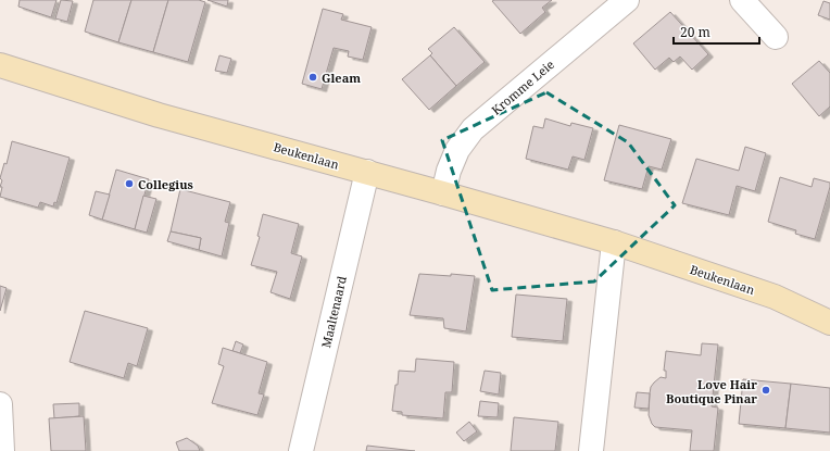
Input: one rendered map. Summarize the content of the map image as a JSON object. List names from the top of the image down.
{
  "streets": {
    "street": ["Kromme Leie", "Beukenlaan", "Maaltenaard"]
  },
  "crossings": [
    ["Kromme Leie", "Beukenlaan"],
    ["Beukenlaan", "Maaltenaard"]
  ],
  "places": ["Gleam", "Collegius", "Love Hair Boutique Pinar"],
  "scale_bar": "20 m"
}
